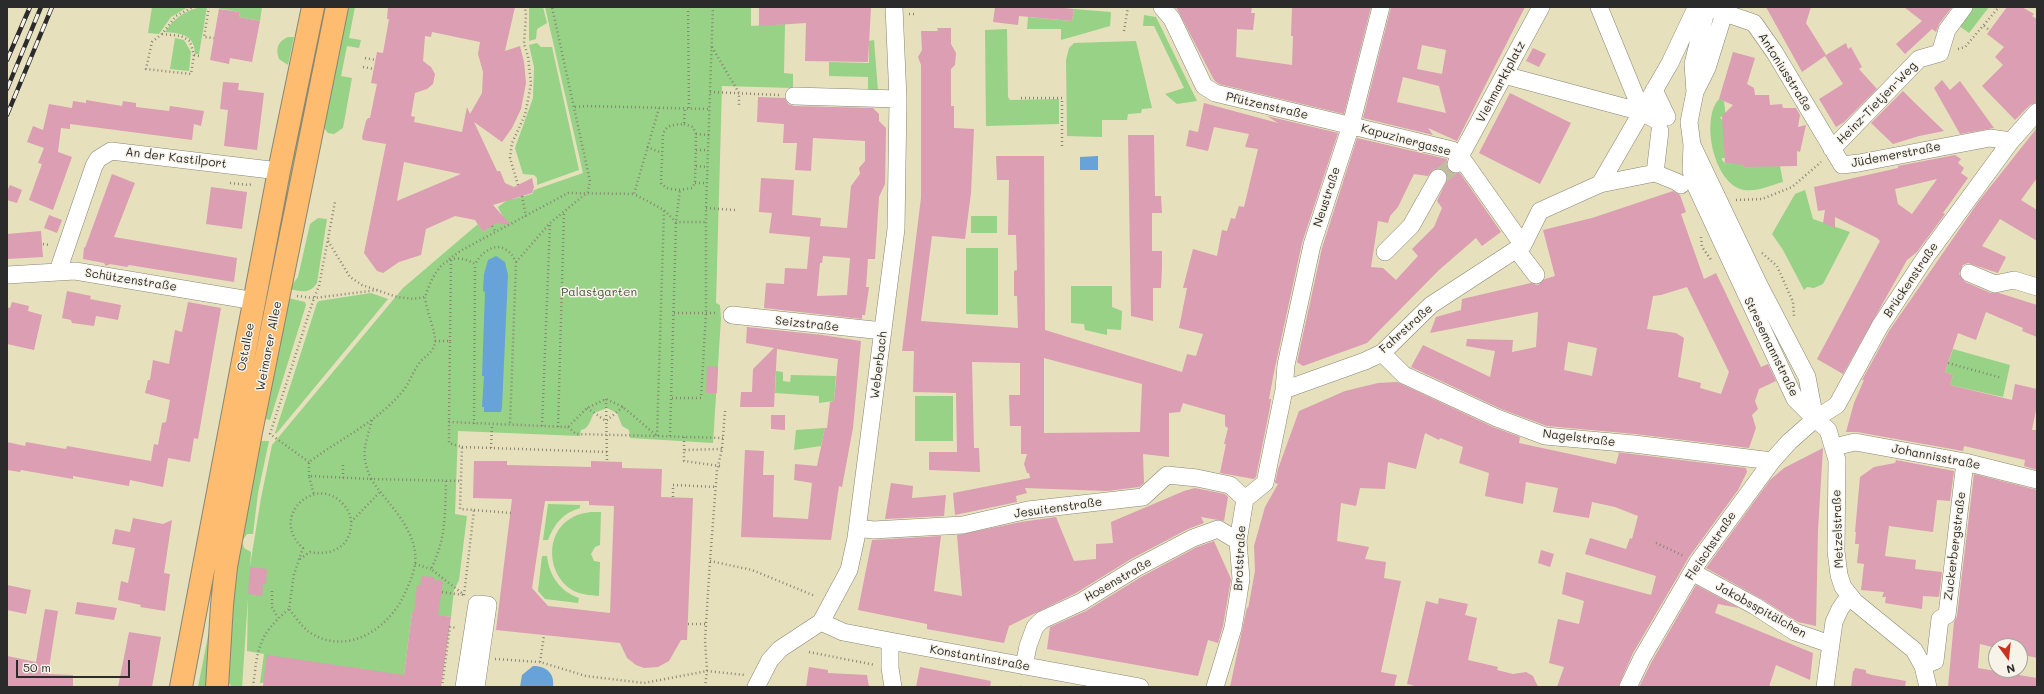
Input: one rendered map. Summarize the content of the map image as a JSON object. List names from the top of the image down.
{
  "streets": {
    "main road": ["Weimarer Allee", "Ostallee"],
    "street": [
      "Antoniusstraße",
      "Viehmarktplatz",
      "Heinz-Tietjen-Weg",
      "Pfützenstraße",
      "Kapuzinergasse",
      "Jüdemerstraße",
      "An der Kastilport",
      "Neustraße",
      "Schützenstraße",
      "Brückenstraße",
      "Seizstraße",
      "Fahrstraße",
      "Stresemannstraße",
      "Weberbach",
      "Nagelstraße",
      "Johannisstraße",
      "Jesuitenstraße",
      "Metzelstraße",
      "Fleischstraße",
      "Zuckerbergstraße",
      "Brotstraße",
      "Hosenstraße",
      "Jakobsspitälchen",
      "Konstantinstraße"
    ]
  },
  "crossings": [
    ["Antoniusstraße", "Heinz-Tietjen-Weg"],
    ["Antoniusstraße", "Jüdemerstraße"],
    ["Antoniusstraße", "Stresemannstraße"],
    ["Viehmarktplatz", "Kapuzinergasse"],
    ["Heinz-Tietjen-Weg", "Jüdemerstraße"],
    ["Pfützenstraße", "Kapuzinergasse"],
    ["Pfützenstraße", "Neustraße"],
    ["Kapuzinergasse", "Neustraße"],
    ["Jüdemerstraße", "Brückenstraße"],
    ["An der Kastilport", "Schützenstraße"],
    ["An der Kastilport", "Ostallee"],
    ["Neustraße", "Fahrstraße"],
    ["Schützenstraße", "Ostallee"],
    ["Brückenstraße", "Stresemannstraße"],
    ["Brückenstraße", "Metzelstraße"],
    ["Brückenstraße", "Fleischstraße"],
    ["Seizstraße", "Weberbach"],
    ["Fahrstraße", "Nagelstraße"],
    ["Stresemannstraße", "Metzelstraße"],
    ["Stresemannstraße", "Fleischstraße"],
    ["Weberbach", "Jesuitenstraße"],
    ["Weberbach", "Konstantinstraße"],
    ["Nagelstraße", "Fleischstraße"],
    ["Johannisstraße", "Metzelstraße"],
    ["Johannisstraße", "Zuckerbergstraße"],
    ["Jesuitenstraße", "Brotstraße"],
    ["Metzelstraße", "Fleischstraße"],
    ["Fleischstraße", "Jakobsspitälchen"],
    ["Brotstraße", "Hosenstraße"],
    ["Hosenstraße", "Konstantinstraße"]
  ],
  "parks": ["Palastgarten"],
  "scale_bar": "50 m",
  "north": "bottom"
}
